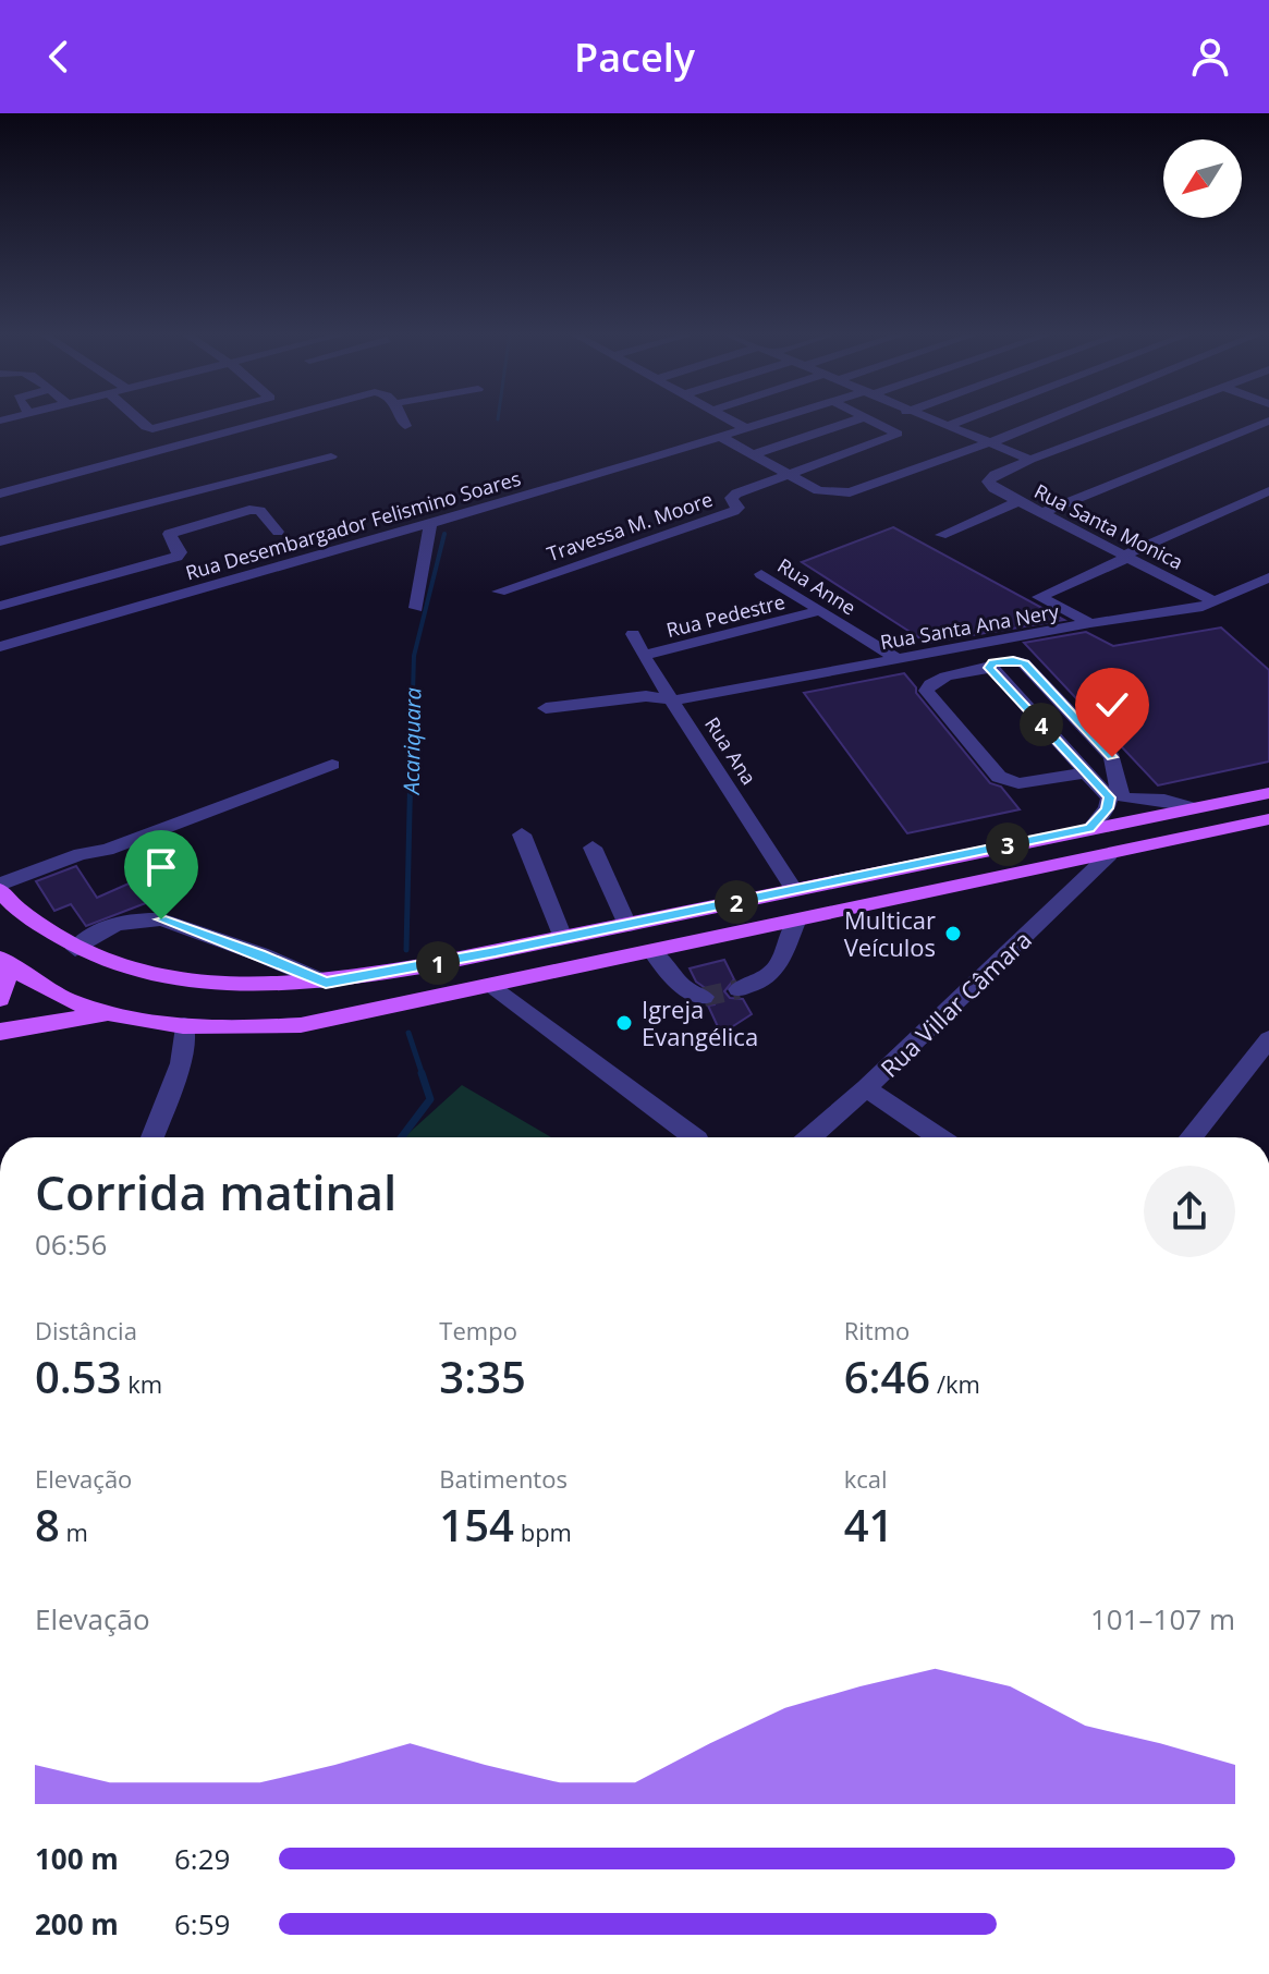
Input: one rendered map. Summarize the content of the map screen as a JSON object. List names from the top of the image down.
{
  "streets": {
    "street": [
      "Rua Desembargador Felismino Soares",
      "Travessa M. Moore",
      "Rua Santa Monica",
      "Rua Anne",
      "Rua Pedestre",
      "Rua Santa Ana Nery",
      "Rua Ana",
      "Rua Villar Câmara"
    ]
  },
  "crossings": [
    ["Rua Santa Monica", "Rua Santa Ana Nery"],
    ["Rua Anne", "Rua Pedestre"],
    ["Rua Anne", "Rua Santa Ana Nery"],
    ["Rua Pedestre", "Rua Ana"],
    ["Rua Santa Ana Nery", "Rua Ana"]
  ],
  "water": ["Acariquara"],
  "places": ["Multicar Veículos", "Igreja Evangélica"],
  "north": "bottom left",
  "page": {
    "header": "Pacely",
    "pins": [
      "4",
      "3",
      "2",
      "1"
    ],
    "heading": ["Corrida matinal", "06:56"],
    "stats": [
      ["Distância", "0.53 km"],
      ["Tempo", "3:35"],
      ["Ritmo", "6:46 /km"],
      ["Elevação", "8 m"],
      ["Batimentos", "154 bpm"],
      ["kcal", "41"]
    ],
    "chart": ["Elevação", "101–107 m"],
    "list": [
      {
        "name": "100 m",
        "note": "6:29"
      },
      {
        "name": "200 m",
        "note": "6:59"
      }
    ]
  }
}
